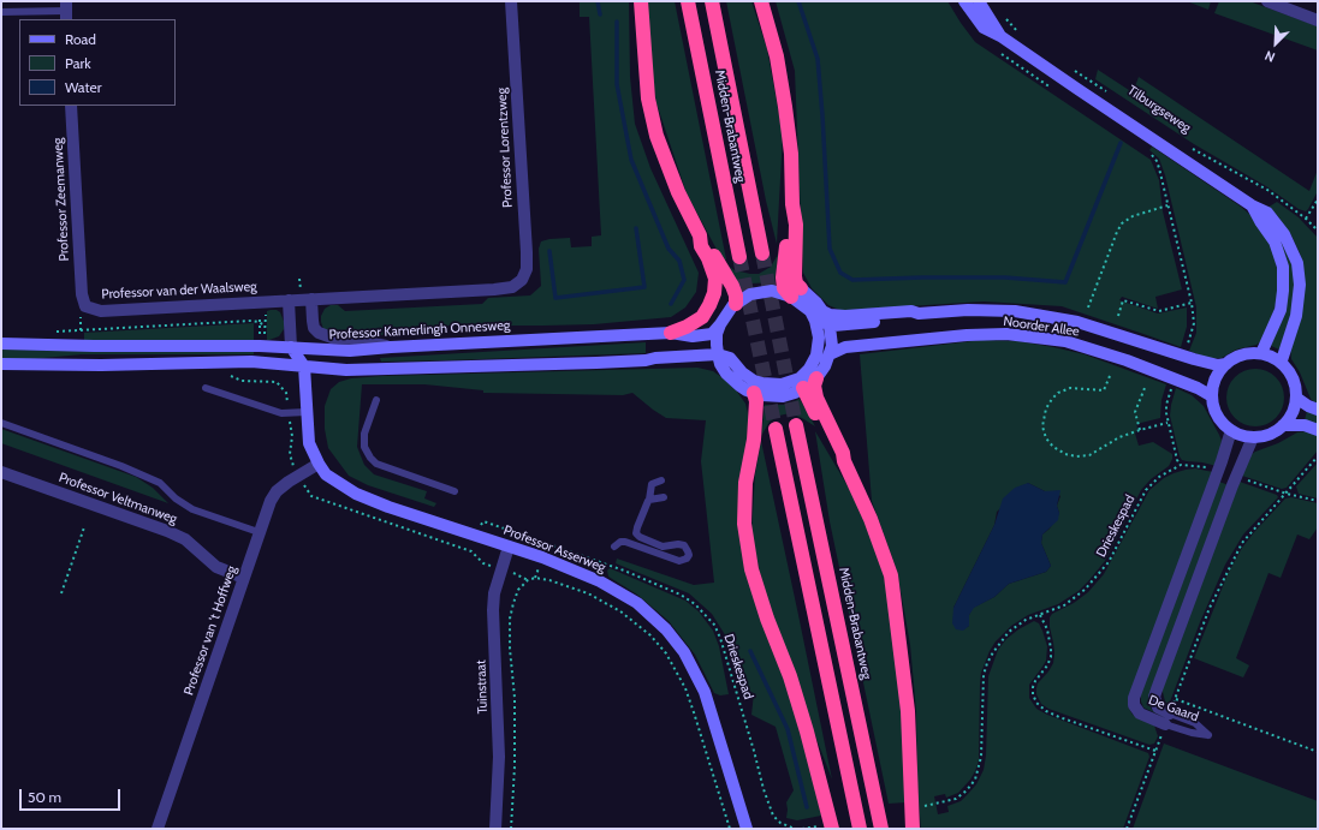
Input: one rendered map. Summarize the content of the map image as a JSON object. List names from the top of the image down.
{
  "streets": {
    "highway": ["Midden-Brabantweg"],
    "street": [
      "Professor Lorentzweg",
      "Professor Zeemanweg",
      "Professor van der Waalsweg",
      "Noorder Allee",
      "Professor Kamerlingh Onnesweg",
      "Professor Veltmanweg",
      "Professor Asserweg",
      "Professor van 't Hoffweg",
      "Tuinstraat",
      "De Gaard"
    ],
    "path": ["Tilburgseweg", "Drieskespad"]
  },
  "crossings": [
    ["Professor Lorentzweg", "Professor van der Waalsweg"],
    ["Professor Zeemanweg", "Professor van der Waalsweg"],
    ["Noorder Allee", "Professor Kamerlingh Onnesweg"],
    ["Noorder Allee", "De Gaard"],
    ["Professor Veltmanweg", "Professor van 't Hoffweg"],
    ["Professor Asserweg", "Professor van 't Hoffweg"],
    ["Professor Asserweg", "Tuinstraat"]
  ],
  "legend": ["Road", "Park", "Water"],
  "scale_bar": "50 m",
  "north": "bottom left"
}
